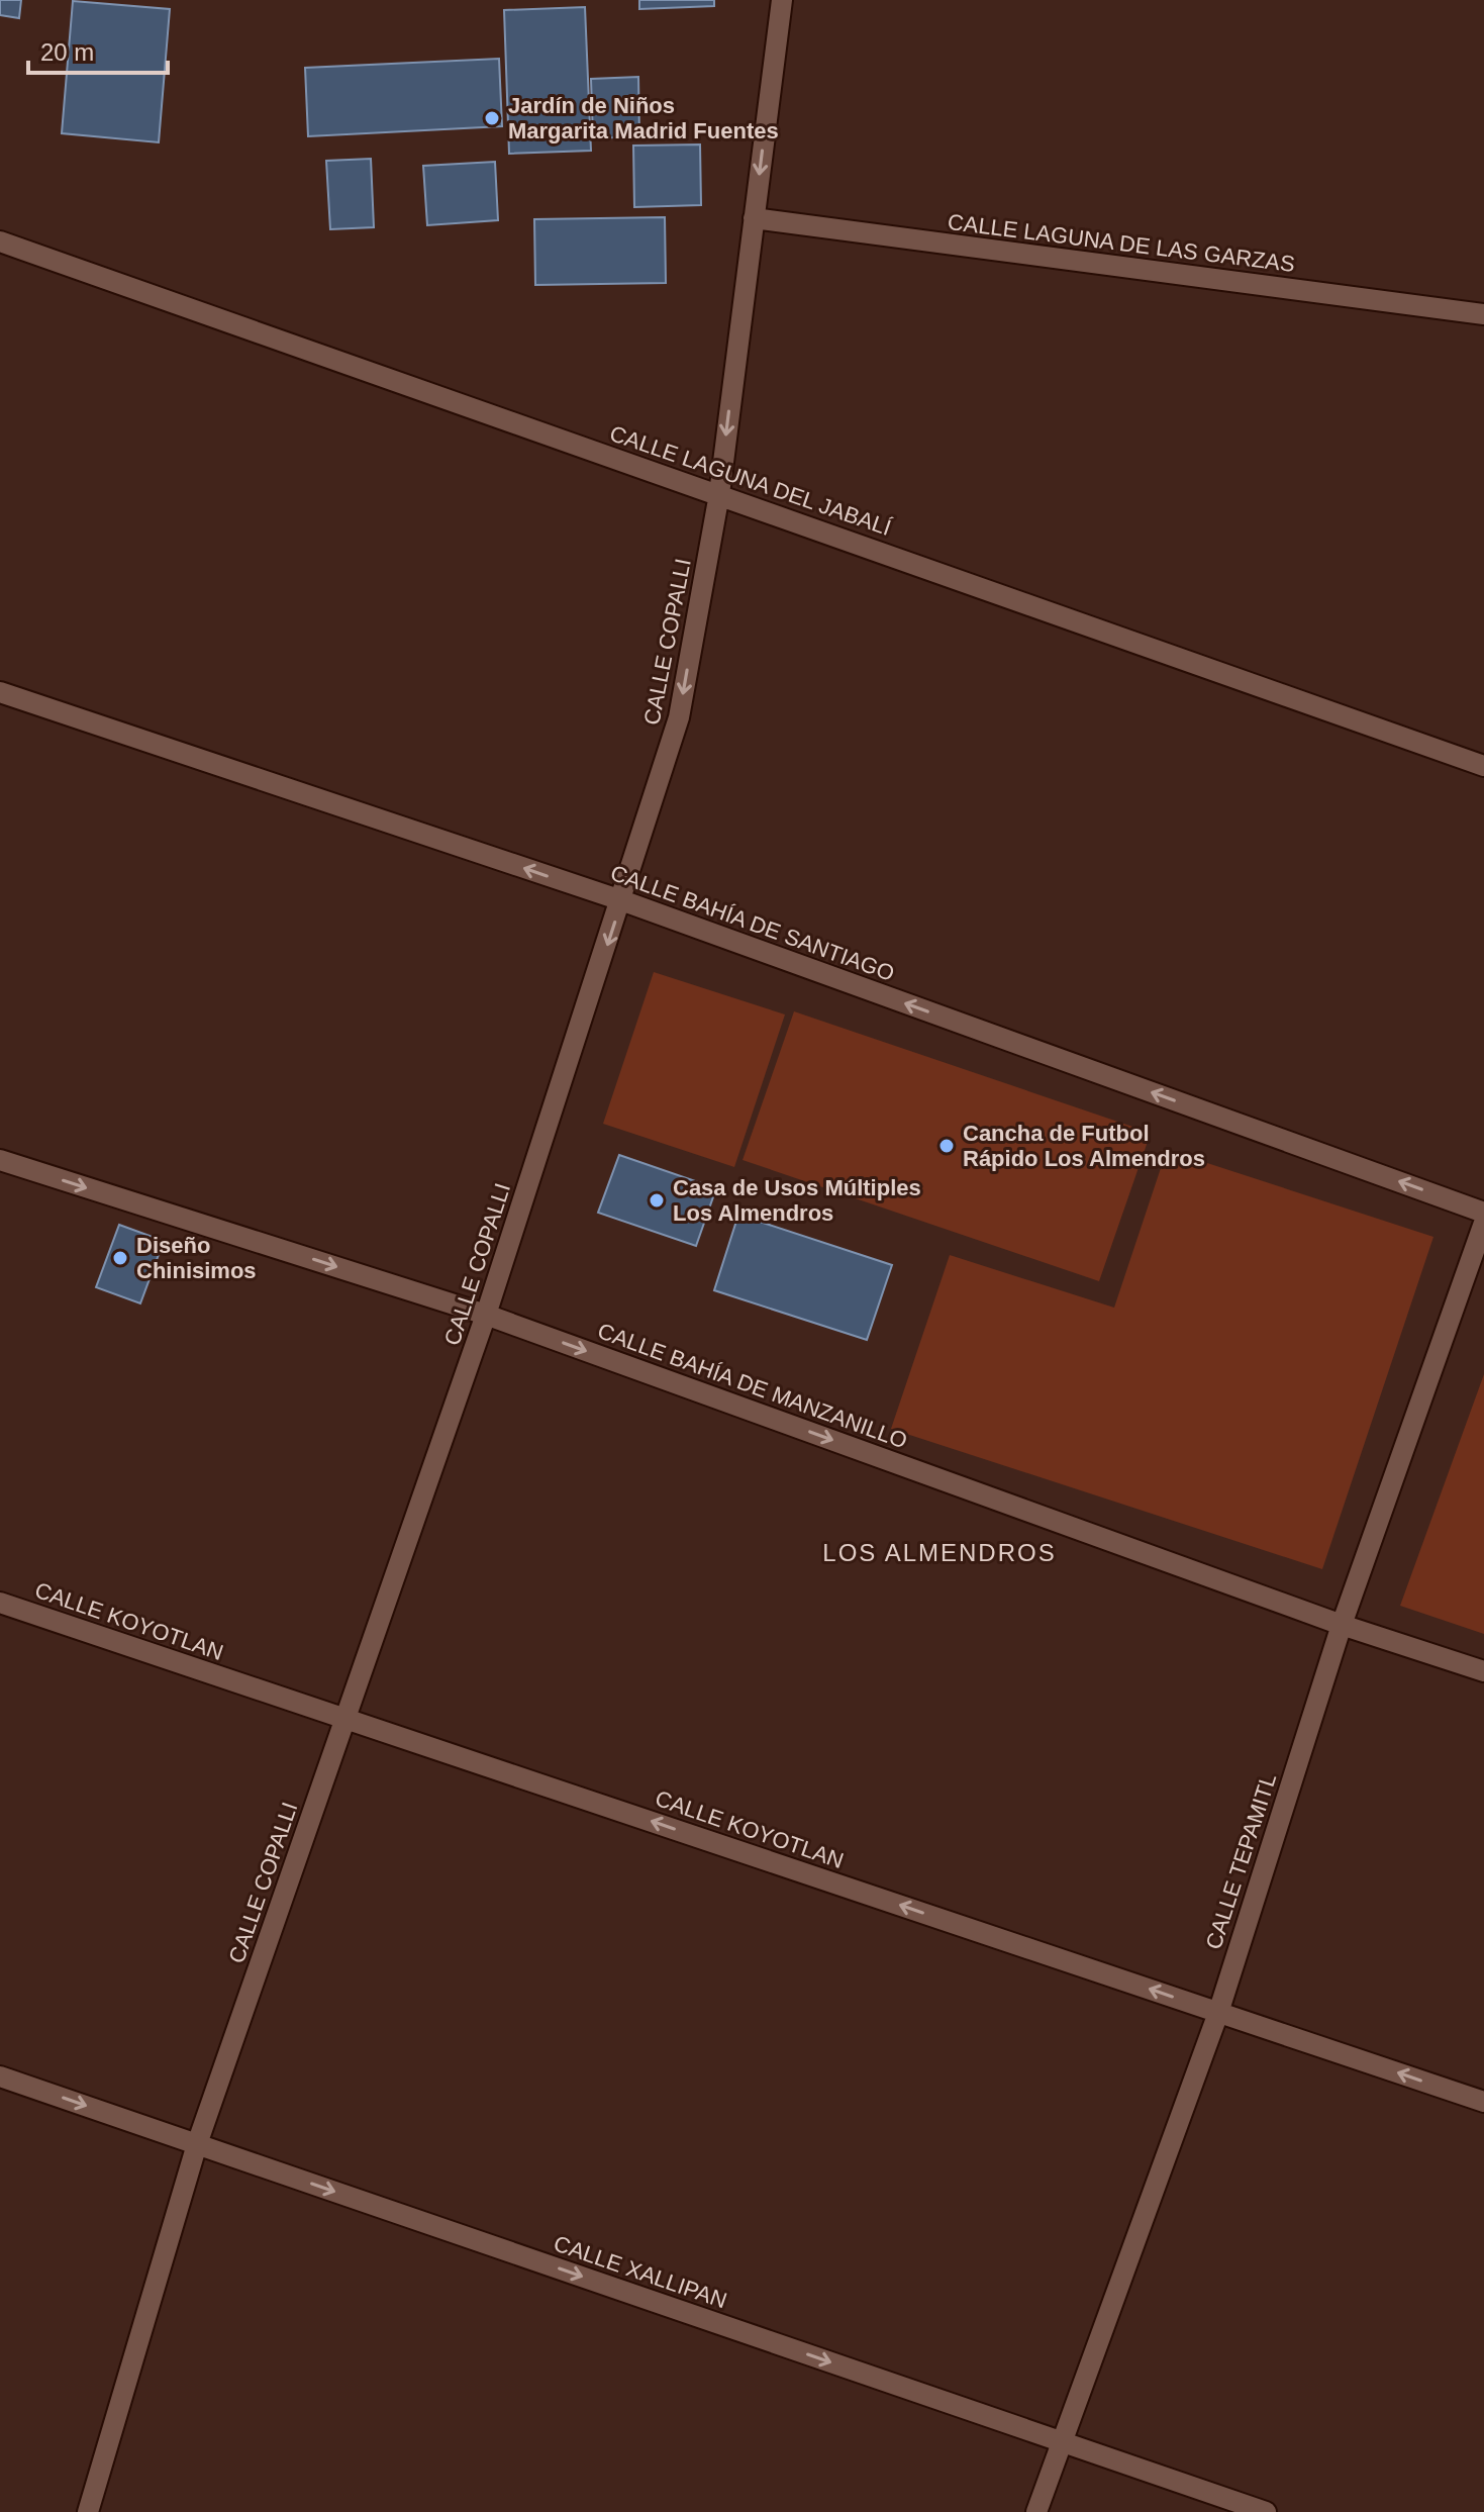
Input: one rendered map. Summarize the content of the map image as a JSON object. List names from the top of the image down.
{
  "streets": {
    "street": [
      "CALLE LAGUNA DE LAS GARZAS",
      "CALLE LAGUNA DEL JABALÍ",
      "CALLE COPALLI",
      "CALLE BAHÍA DE SANTIAGO",
      "CALLE BAHÍA DE MANZANILLO",
      "CALLE KOYOTLAN",
      "CALLE TEPAMITL",
      "CALLE XALLIPAN"
    ]
  },
  "crossings": [
    ["CALLE LAGUNA DE LAS GARZAS", "CALLE COPALLI"],
    ["CALLE LAGUNA DEL JABALÍ", "CALLE COPALLI"],
    ["CALLE COPALLI", "CALLE BAHÍA DE SANTIAGO"],
    ["CALLE COPALLI", "CALLE BAHÍA DE MANZANILLO"],
    ["CALLE COPALLI", "CALLE KOYOTLAN"],
    ["CALLE COPALLI", "CALLE XALLIPAN"],
    ["CALLE BAHÍA DE MANZANILLO", "CALLE TEPAMITL"],
    ["CALLE KOYOTLAN", "CALLE TEPAMITL"],
    ["CALLE TEPAMITL", "CALLE XALLIPAN"]
  ],
  "one_way": [
    "CALLE COPALLI",
    "CALLE BAHÍA DE SANTIAGO",
    "CALLE BAHÍA DE MANZANILLO",
    "CALLE KOYOTLAN",
    "CALLE XALLIPAN"
  ],
  "districts": ["LOS ALMENDROS"],
  "places": [
    "Jardín de Niños Margarita Madrid Fuentes",
    "Cancha de Futbol Rápido Los Almendros",
    "Casa de Usos Múltiples Los Almendros",
    "Diseño Chinisimos"
  ],
  "scale_bar": "20 m"
}
